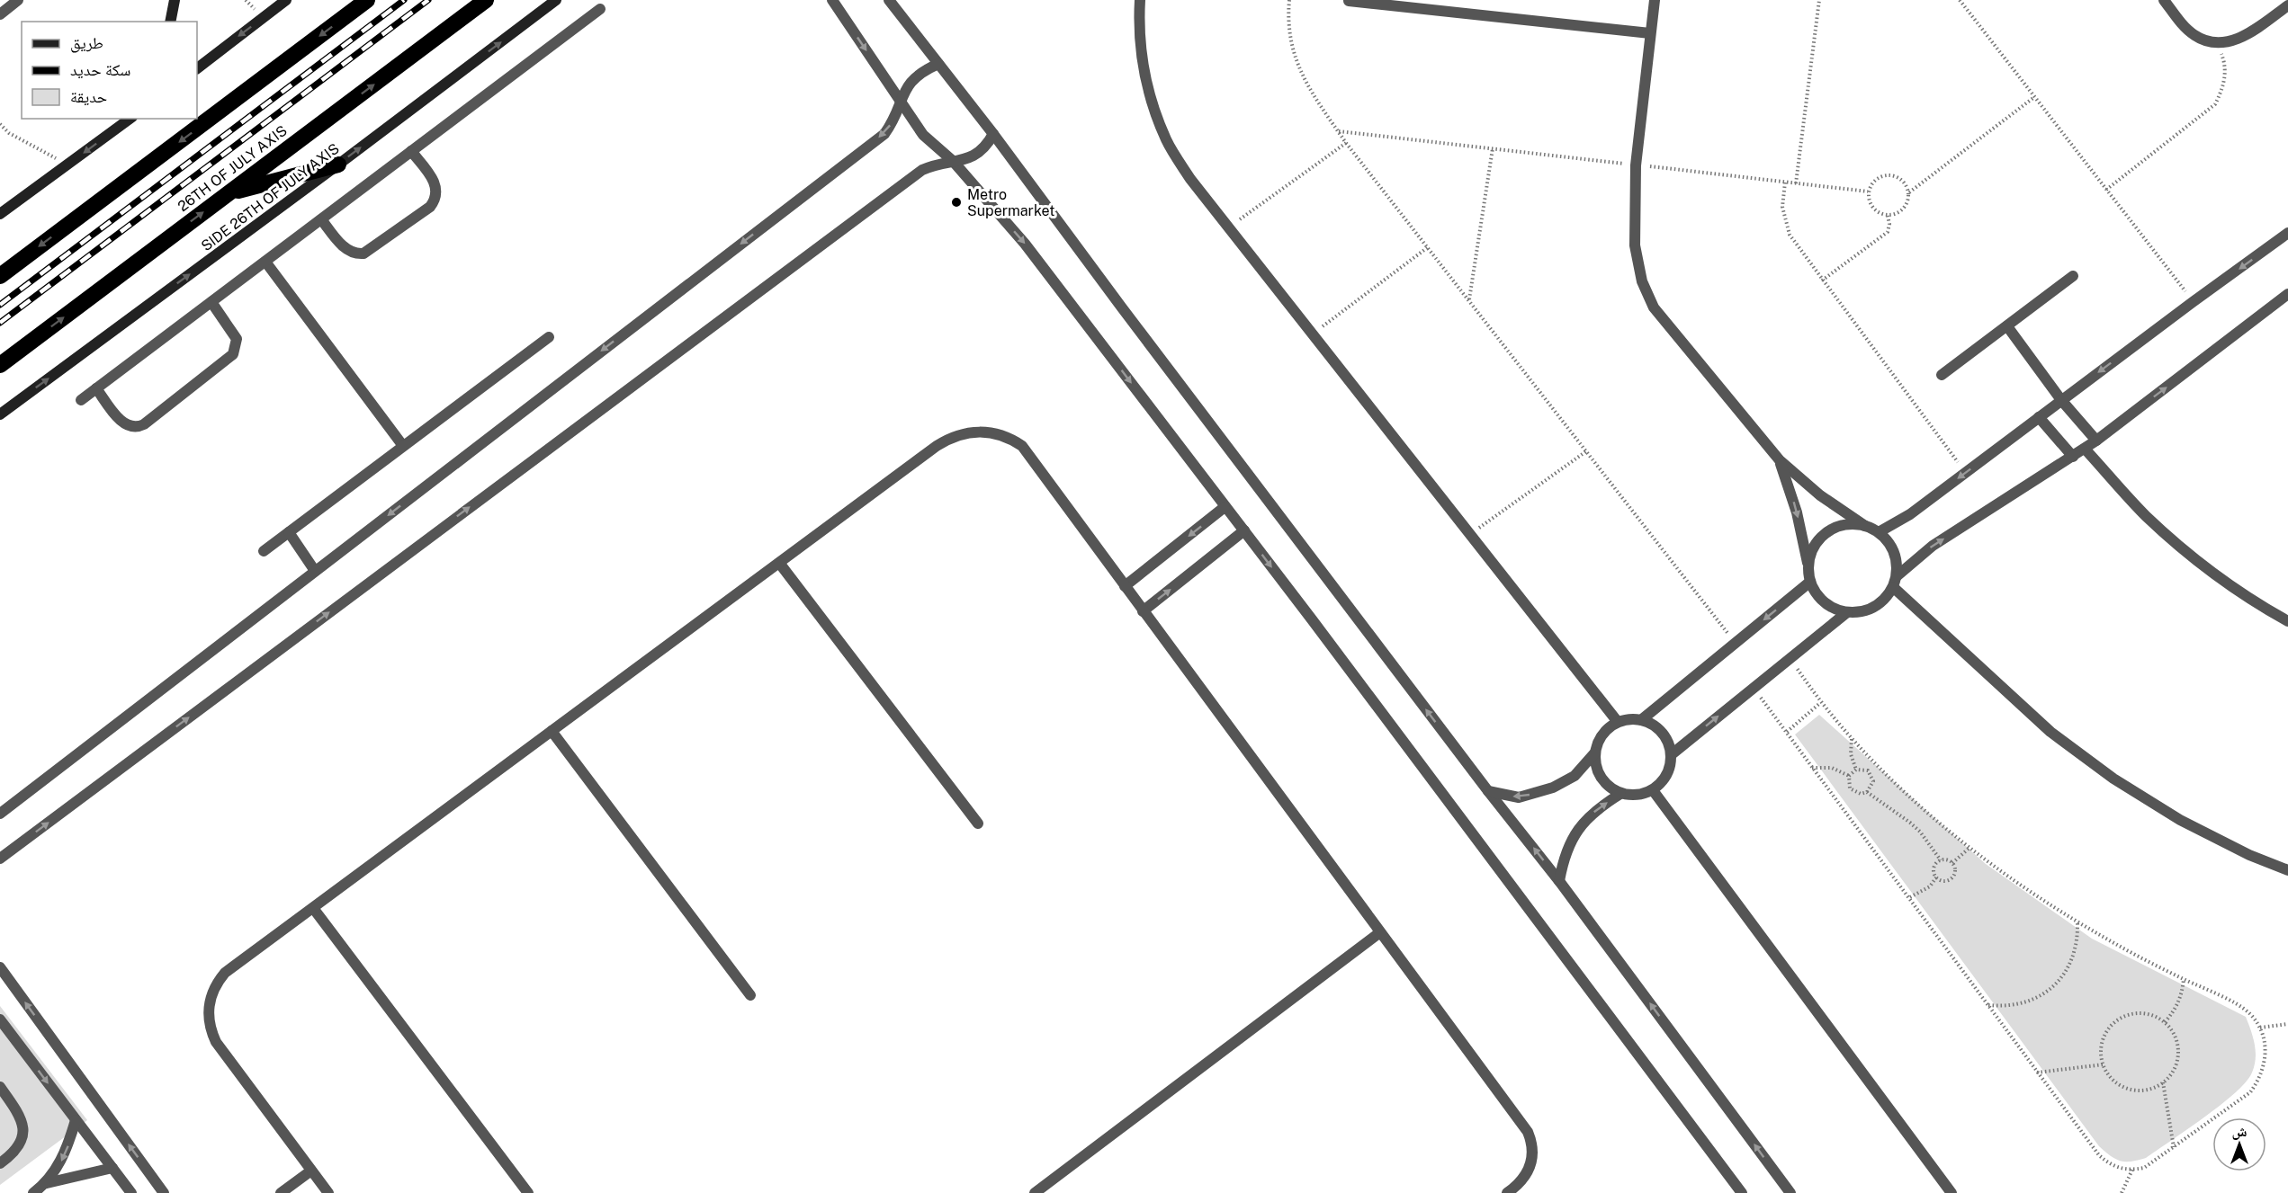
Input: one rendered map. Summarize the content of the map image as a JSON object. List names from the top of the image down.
{
  "streets": {
    "highway": ["26TH OF JULY AXIS"],
    "main road": ["SIDE 26TH OF JULY AXIS"]
  },
  "one_way": ["SIDE 26TH OF JULY AXIS"],
  "places": ["Metro Supermarket"],
  "legend": ["طريق", "سكة حديد", "حديقة"],
  "north": "top"
}
